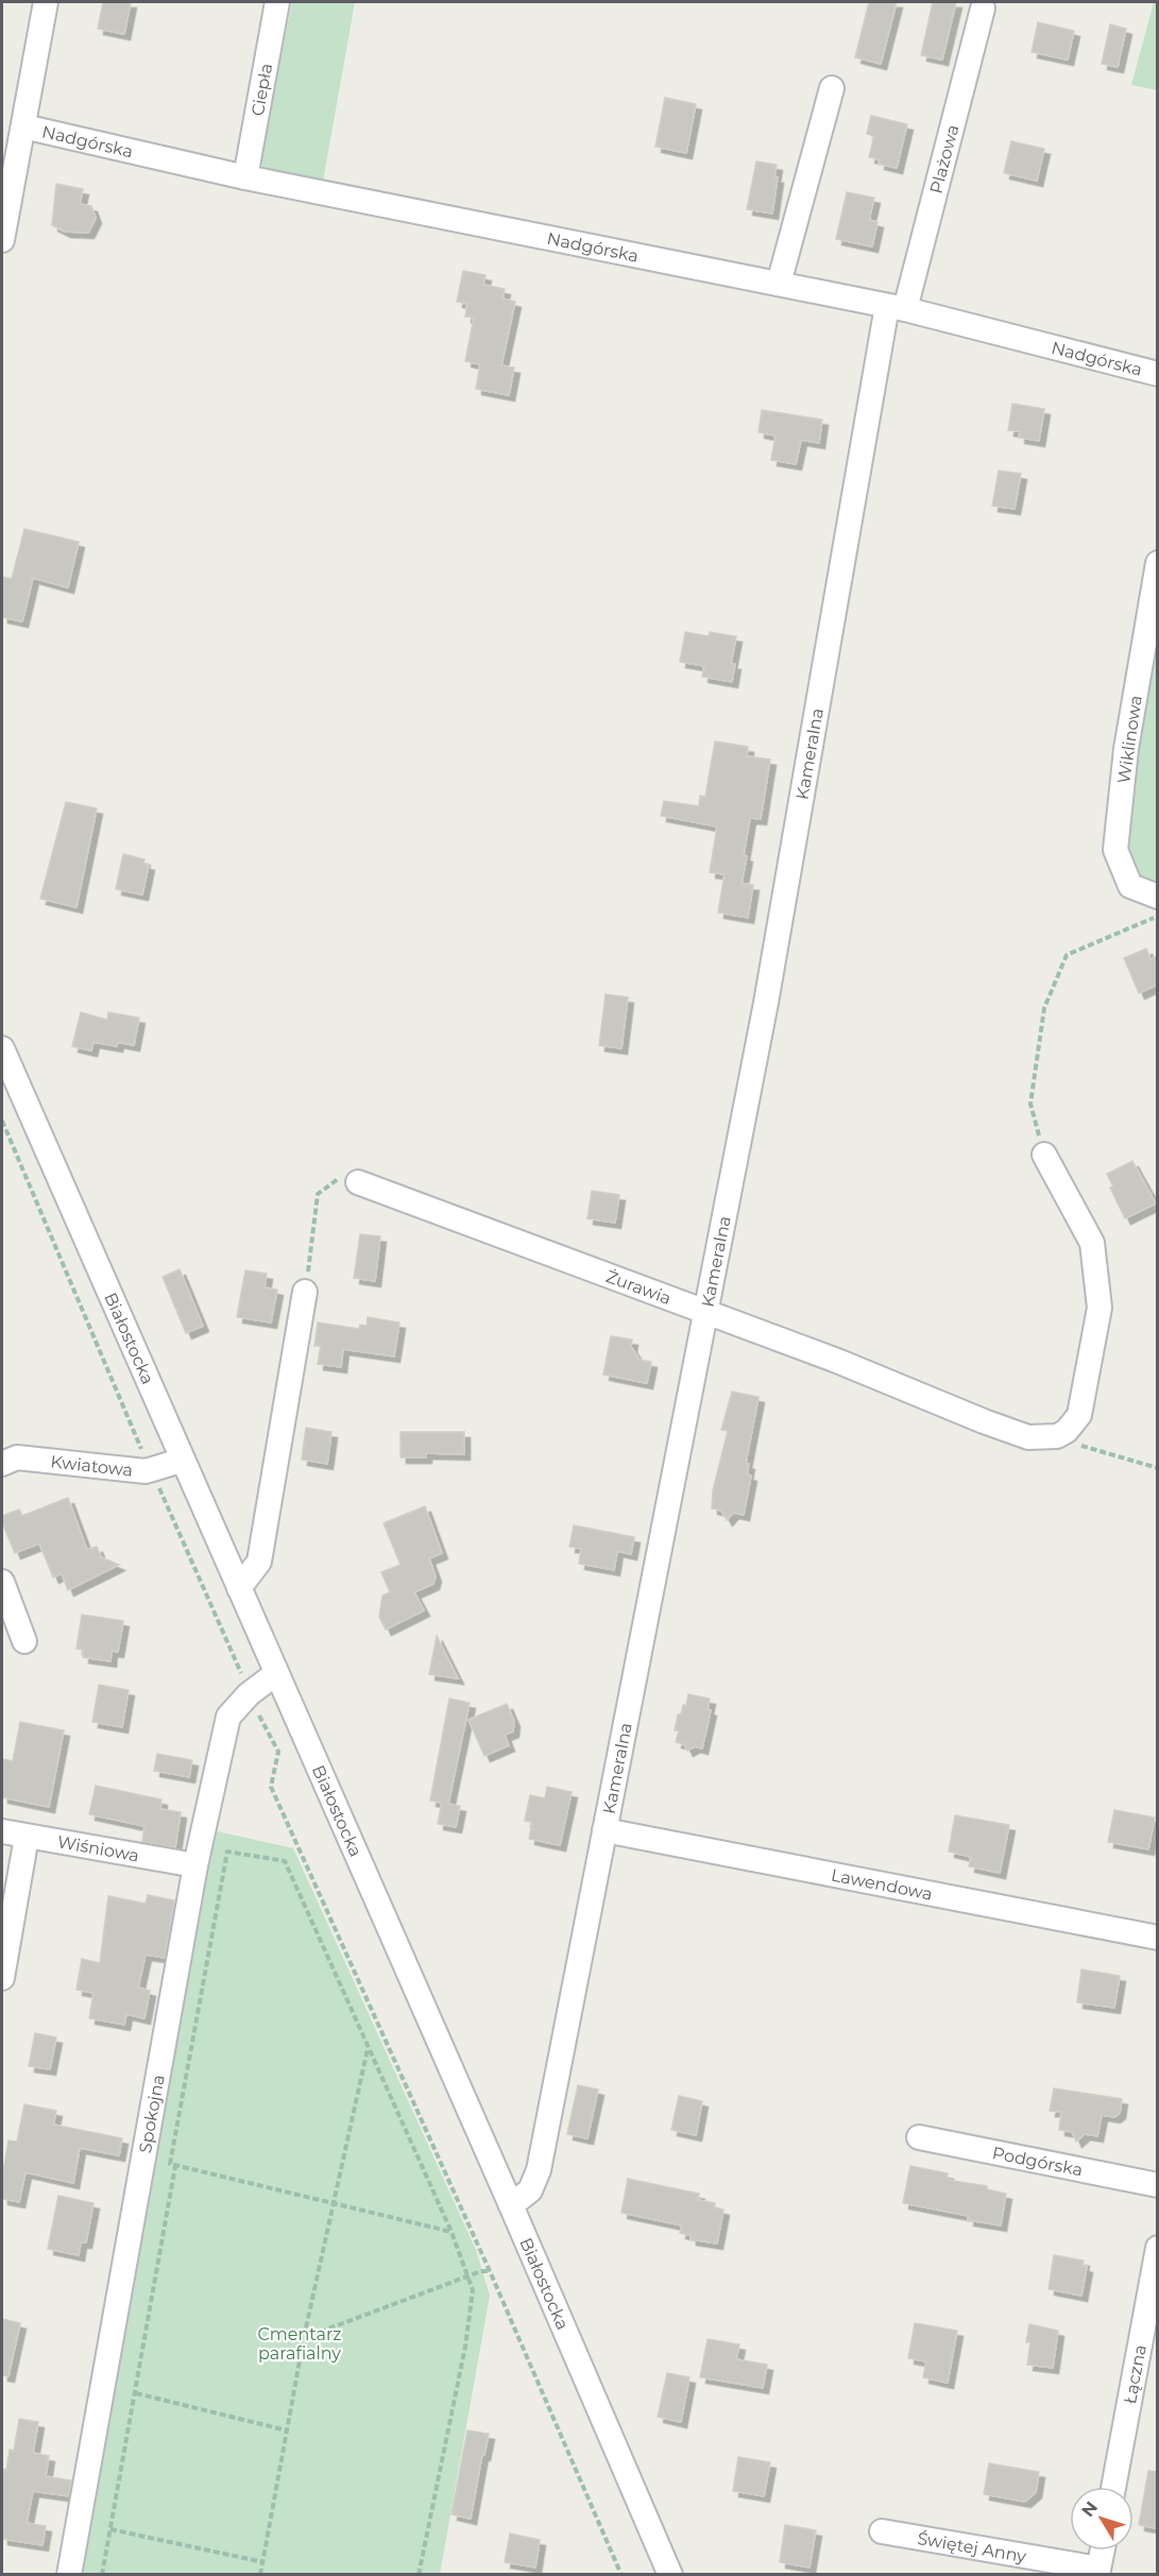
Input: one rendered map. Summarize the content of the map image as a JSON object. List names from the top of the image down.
{
  "streets": {
    "street": [
      "Ciepła",
      "Nadgórska",
      "Plażowa",
      "Wiklinowa",
      "Kameralna",
      "Żurawia",
      "Białostocka",
      "Kwiatowa",
      "Wiśniowa",
      "Lawendowa",
      "Spokojna",
      "Podgórska",
      "Łączna",
      "Świętej Anny"
    ]
  },
  "crossings": [
    ["Ciepła", "Nadgórska"],
    ["Nadgórska", "Plażowa"],
    ["Nadgórska", "Kameralna"],
    ["Plażowa", "Kameralna"],
    ["Kameralna", "Żurawia"],
    ["Kameralna", "Białostocka"],
    ["Kameralna", "Lawendowa"],
    ["Białostocka", "Kwiatowa"],
    ["Białostocka", "Spokojna"],
    ["Wiśniowa", "Spokojna"]
  ],
  "parks": ["Cmentarz parafialny"],
  "north": "top left"
}
